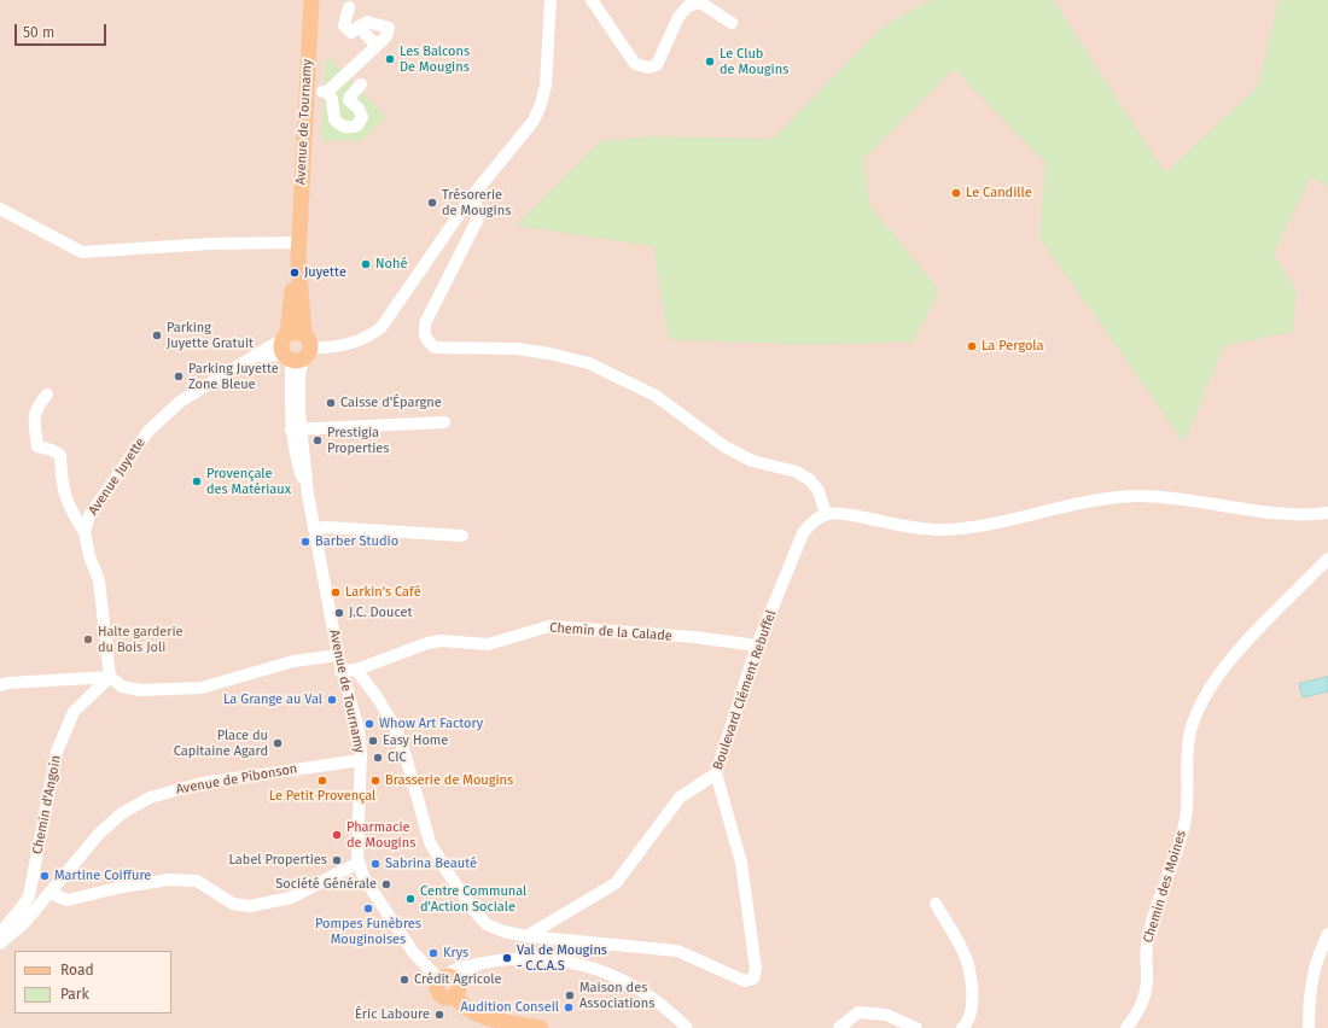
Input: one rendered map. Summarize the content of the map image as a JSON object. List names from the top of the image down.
{
  "streets": {
    "main road": ["Avenue de Tournamy"],
    "street": [
      "Avenue Juyette",
      "Chemin de la Calade",
      "Boulevard Clément Rebuffel",
      "Avenue de Pibonson",
      "Chemin d'Angoin",
      "Chemin des Moines"
    ]
  },
  "crossings": [
    ["Avenue de Tournamy", "Avenue Juyette"],
    ["Avenue de Tournamy", "Avenue de Pibonson"],
    ["Avenue Juyette", "Chemin d'Angoin"],
    ["Chemin de la Calade", "Boulevard Clément Rebuffel"],
    ["Avenue de Pibonson", "Chemin d'Angoin"]
  ],
  "places": [
    "Les Balcons De Mougins",
    "Le Club de Mougins",
    "Le Candille",
    "Trésorerie de Mougins",
    "Nohé",
    "Juyette",
    "Parking Juyette Gratuit",
    "La Pergola",
    "Parking Juyette Zone Bleue",
    "Caisse d'Épargne",
    "Prestigia Properties",
    "Provençale des Matériaux",
    "Barber Studio",
    "Larkin's Café",
    "J.C. Doucet",
    "Halte garderie du Bois Joli",
    "La Grange au Val",
    "Whow Art Factory",
    "Easy Home",
    "Place du Capitaine Agard",
    "CIC",
    "Le Petit Provençal",
    "Brasserie de Mougins",
    "Pharmacie de Mougins",
    "Label Properties",
    "Sabrina Beauté",
    "Martine Coiffure",
    "Société Générale",
    "Centre Communal d'Action Sociale",
    "Pompes Funèbres Mouginoises",
    "Krys",
    "Val de Mougins - C.C.A.S",
    "Crédit Agricole",
    "Maison des Associations",
    "Audition Conseil",
    "Éric Laboure"
  ],
  "legend": ["Road", "Park"],
  "scale_bar": "50 m"
}
